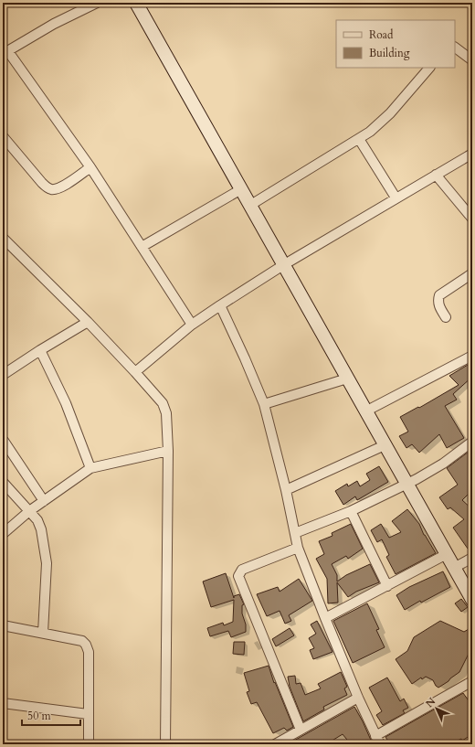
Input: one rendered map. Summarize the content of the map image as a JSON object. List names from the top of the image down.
{
  "legend": ["Road", "Building"],
  "scale_bar": "50 m",
  "north": "top left"
}
